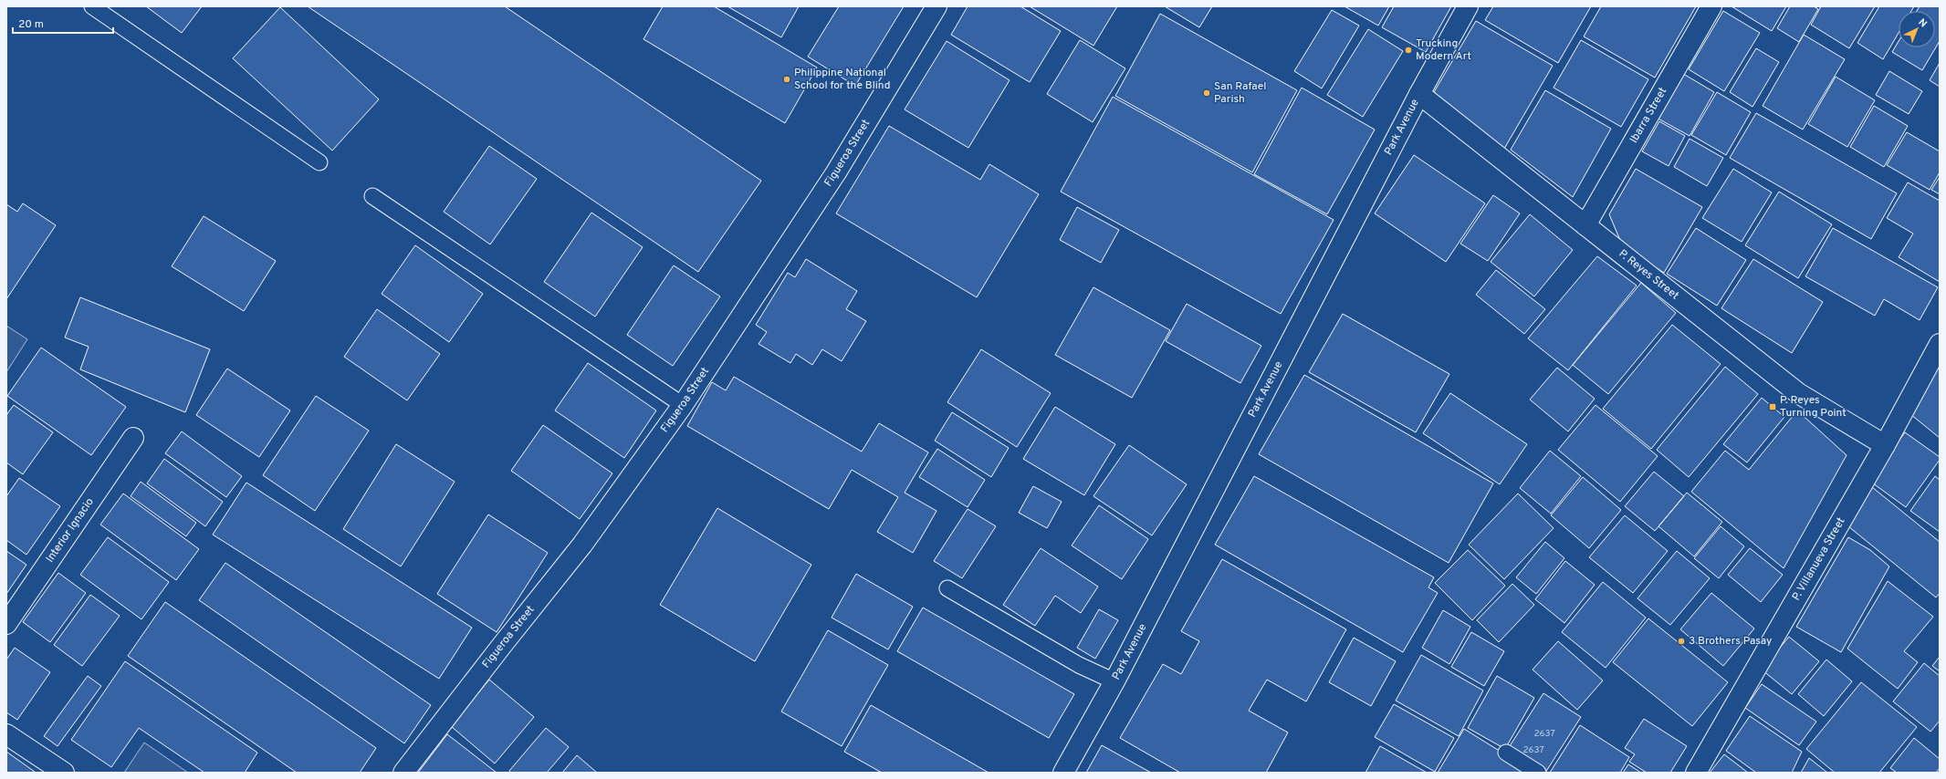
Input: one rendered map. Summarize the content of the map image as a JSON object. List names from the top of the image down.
{
  "streets": {
    "street": [
      "Ibarra Street",
      "Park Avenue",
      "Figueroa Street",
      "P. Reyes Street",
      "Interior Ignacio",
      "P. Villanueva Street"
    ]
  },
  "crossings": [
    ["Ibarra Street", "P. Reyes Street"],
    ["Park Avenue", "P. Reyes Street"],
    ["P. Reyes Street", "P. Villanueva Street"]
  ],
  "places": {
    "other": [
      "Trucking Modern Art",
      "Philippine National School for the Blind",
      "San Rafael Parish",
      "3 Brothers Pasay"
    ],
    "transit": ["P. Reyes Turning Point"]
  },
  "house_numbers": ["2637", "2637"],
  "scale_bar": "20 m",
  "north": "top right"
}
